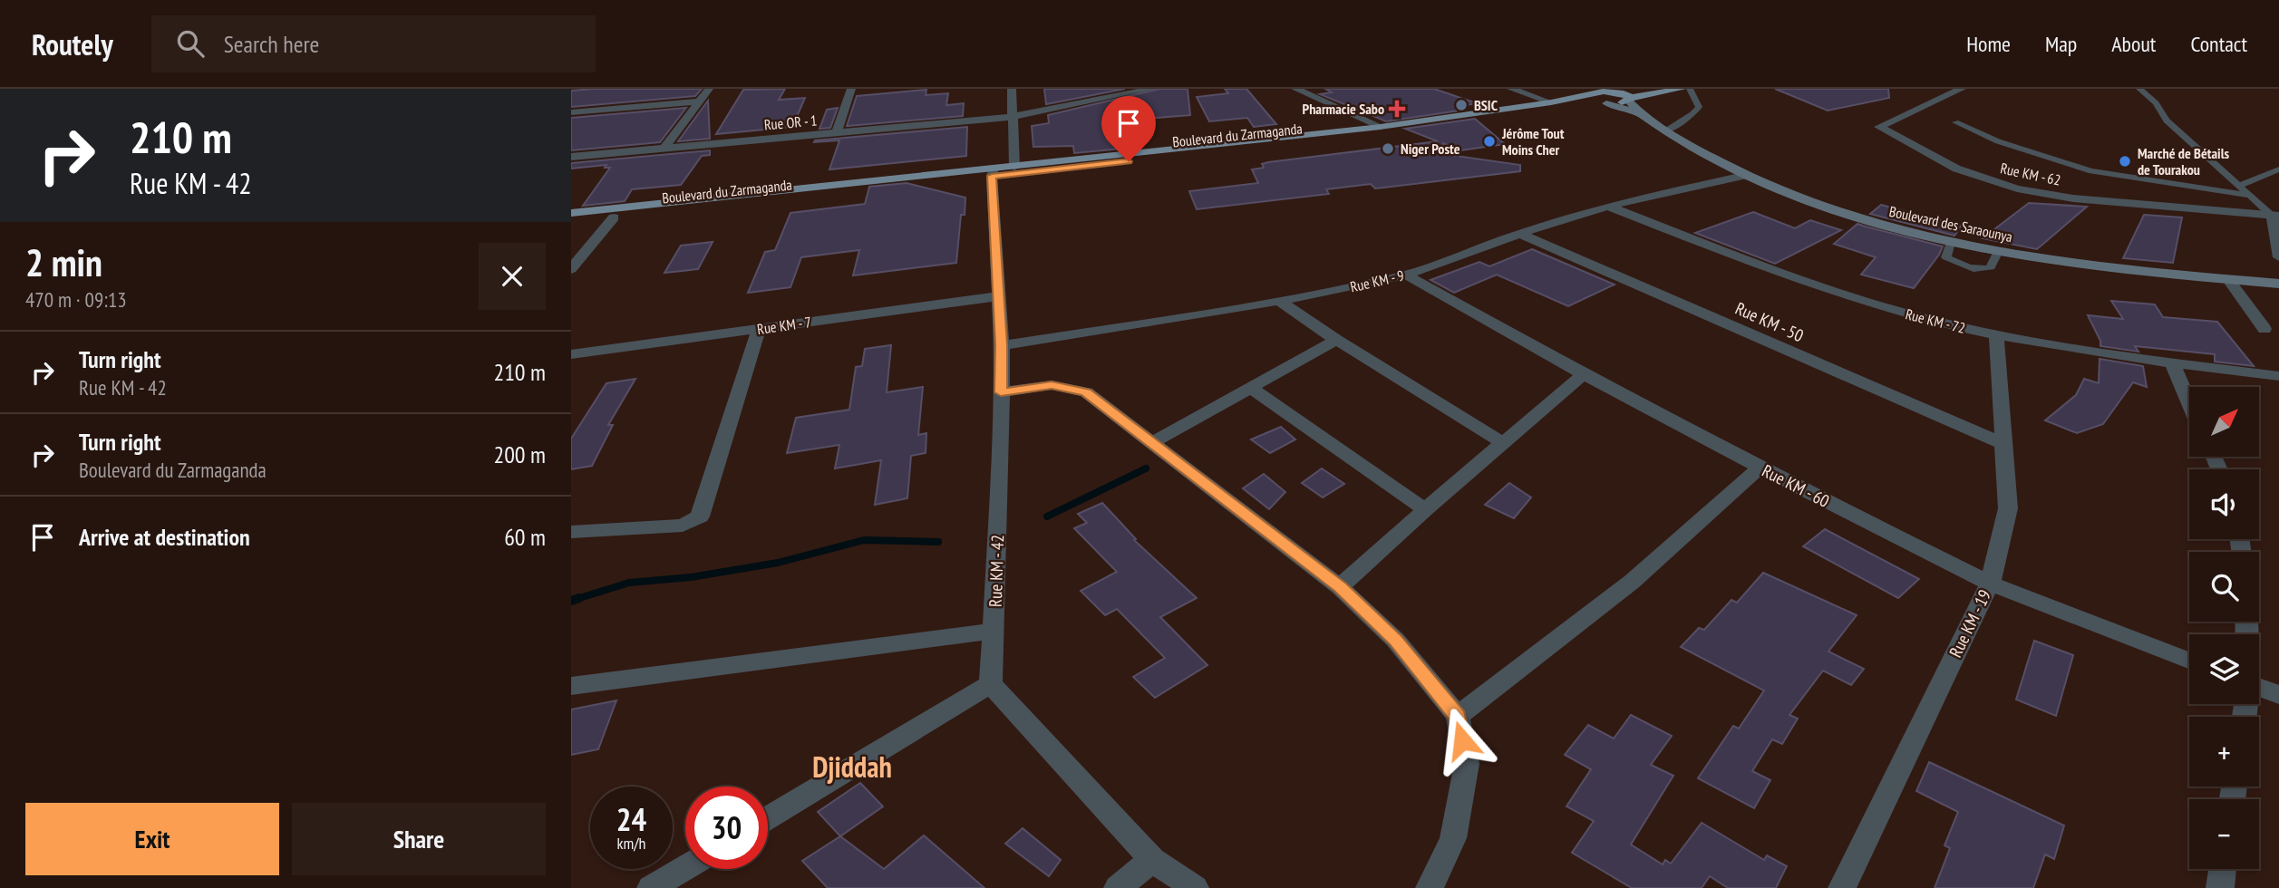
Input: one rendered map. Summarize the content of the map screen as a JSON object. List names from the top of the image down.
{
  "streets": {
    "main road": ["Boulevard du Zarmaganda", "Boulevard des Saraounya"],
    "street": [
      "Rue OR - 1",
      "Rue KM - 62",
      "Rue KM - 9",
      "Rue KM - 72",
      "Rue KM - 50",
      "Rue KM - 7",
      "Rue KM - 60",
      "Rue KM - 42",
      "Rue KM - 19"
    ]
  },
  "crossings": [
    ["Boulevard du Zarmaganda", "Boulevard des Saraounya"],
    ["Boulevard du Zarmaganda", "Rue KM - 42"],
    ["Boulevard des Saraounya", "Rue KM - 9"],
    ["Rue KM - 9", "Rue KM - 72"],
    ["Rue KM - 9", "Rue KM - 50"],
    ["Rue KM - 9", "Rue KM - 60"],
    ["Rue KM - 9", "Rue KM - 42"],
    ["Rue KM - 72", "Rue KM - 19"],
    ["Rue KM - 50", "Rue KM - 19"],
    ["Rue KM - 7", "Rue KM - 42"],
    ["Rue KM - 60", "Rue KM - 19"]
  ],
  "districts": ["Djiddah"],
  "places": {
    "other": [
      "BSIC",
      "Jérôme Tout Moins Cher",
      "Niger Poste",
      "Marché de Bétails de Tourakou"
    ],
    "health": ["Pharmacie Sabo"]
  },
  "north": "top right",
  "page": {
    "header": "Routely",
    "search": "Search here",
    "nav": [
      "Home",
      "Map",
      "About",
      "Contact"
    ],
    "turn": ["210 m", "Rue KM - 42"],
    "heading": ["2 min", "470 m · 09:13"],
    "list": [
      {
        "name": "Turn right",
        "note": "Rue KM - 42",
        "value": "210 m"
      },
      {
        "name": "Turn right",
        "note": "Boulevard du Zarmaganda",
        "value": "200 m"
      },
      {
        "name": "Arrive at destination",
        "value": "60 m"
      }
    ],
    "map_buttons": ["+", "−"],
    "speed": "24 km/h",
    "limit": "30",
    "buttons": ["Exit", "Share"]
  }
}
